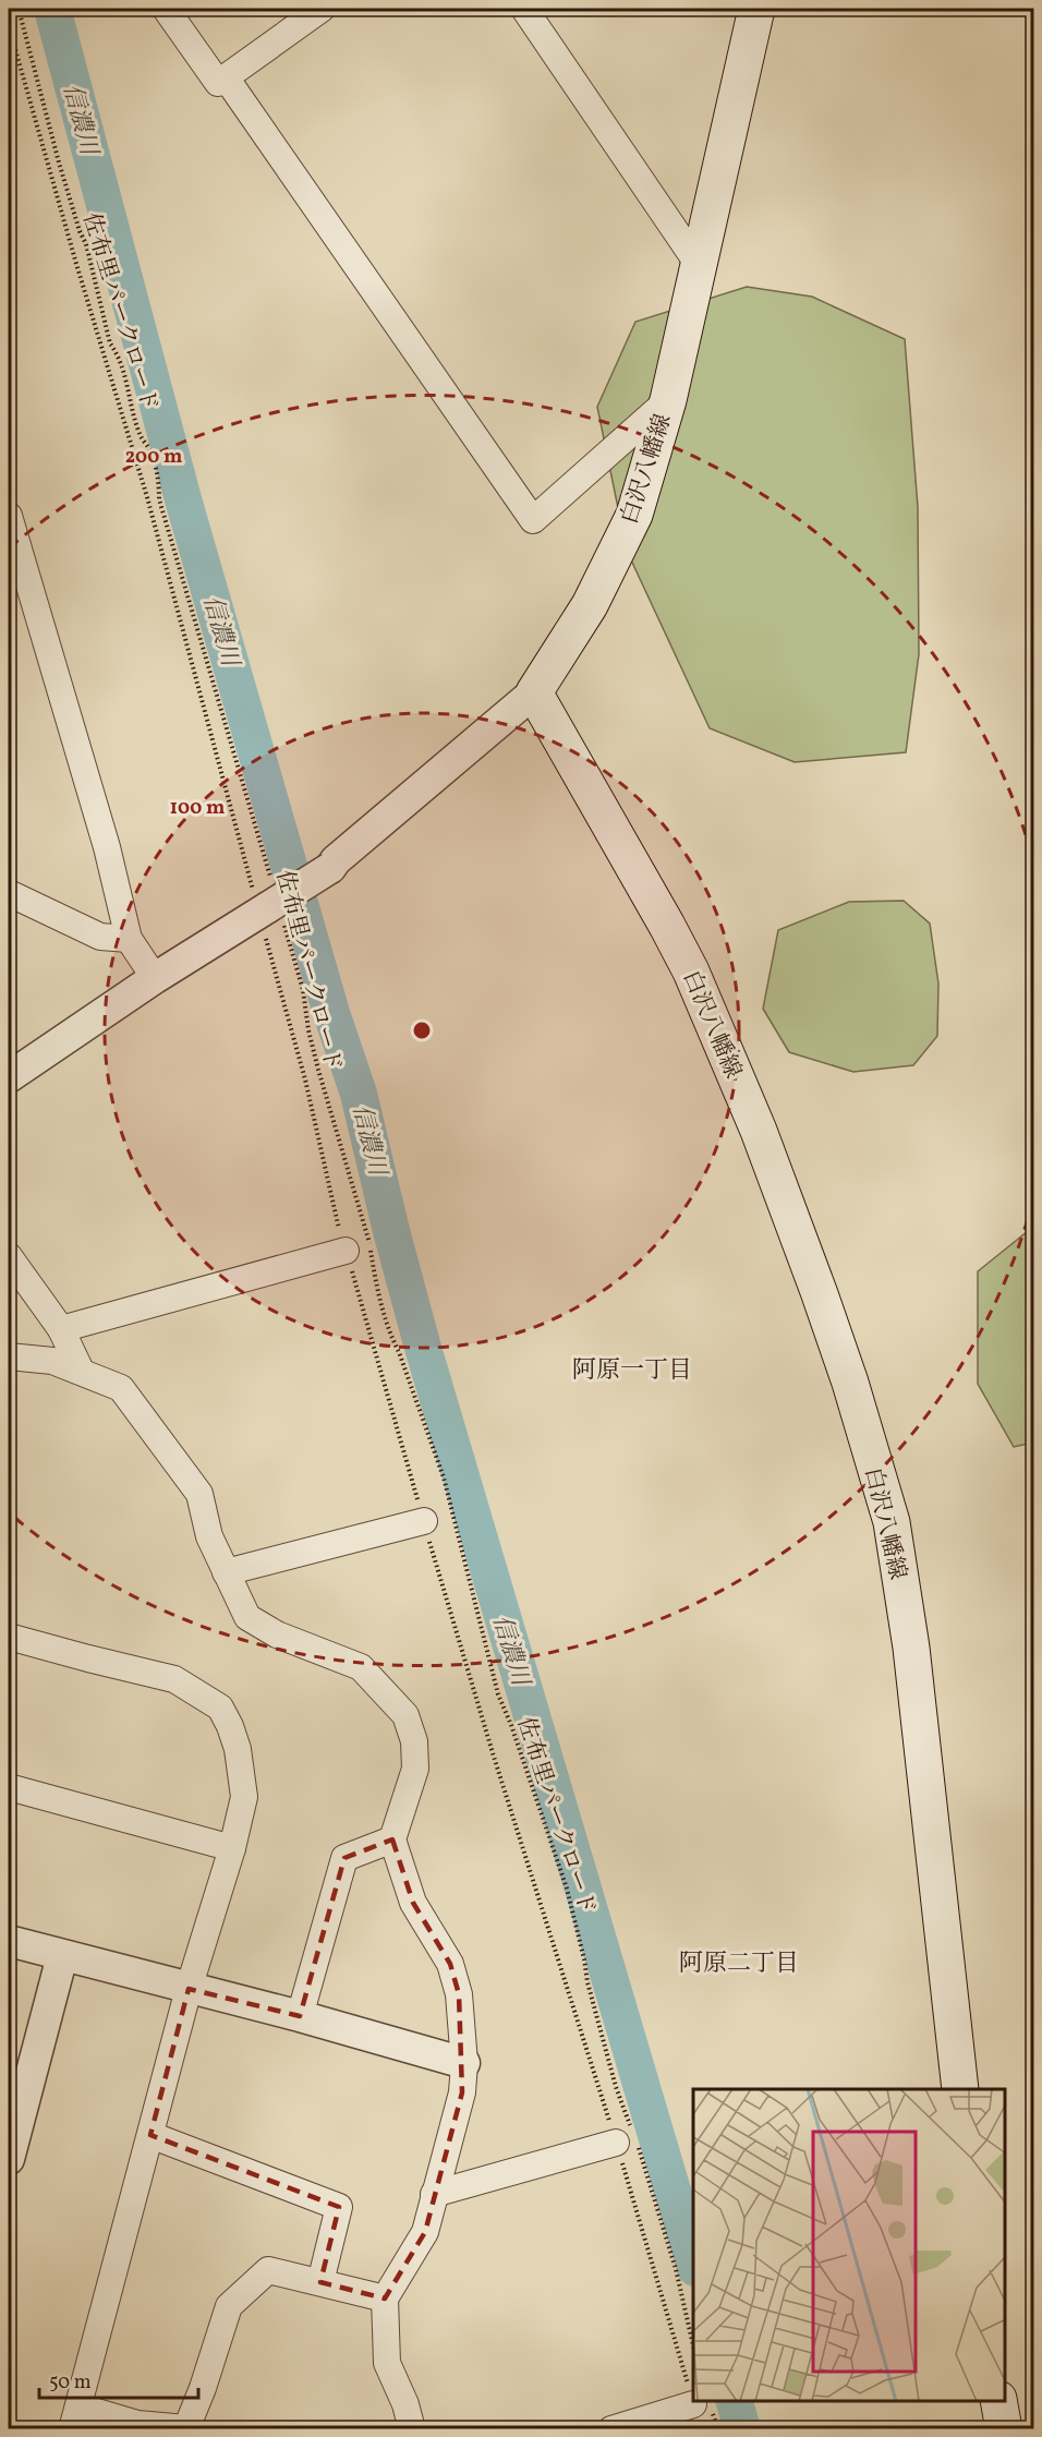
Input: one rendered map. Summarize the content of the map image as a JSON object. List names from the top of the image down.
{
  "streets": {
    "main road": ["白沢八幡線"],
    "path": ["佐布里パークロード"]
  },
  "districts": ["阿原一丁目", "阿原二丁目"],
  "water": ["信濃川"],
  "scale_bar": "50 m",
  "rings": ["200 m", "100 m"]
}
